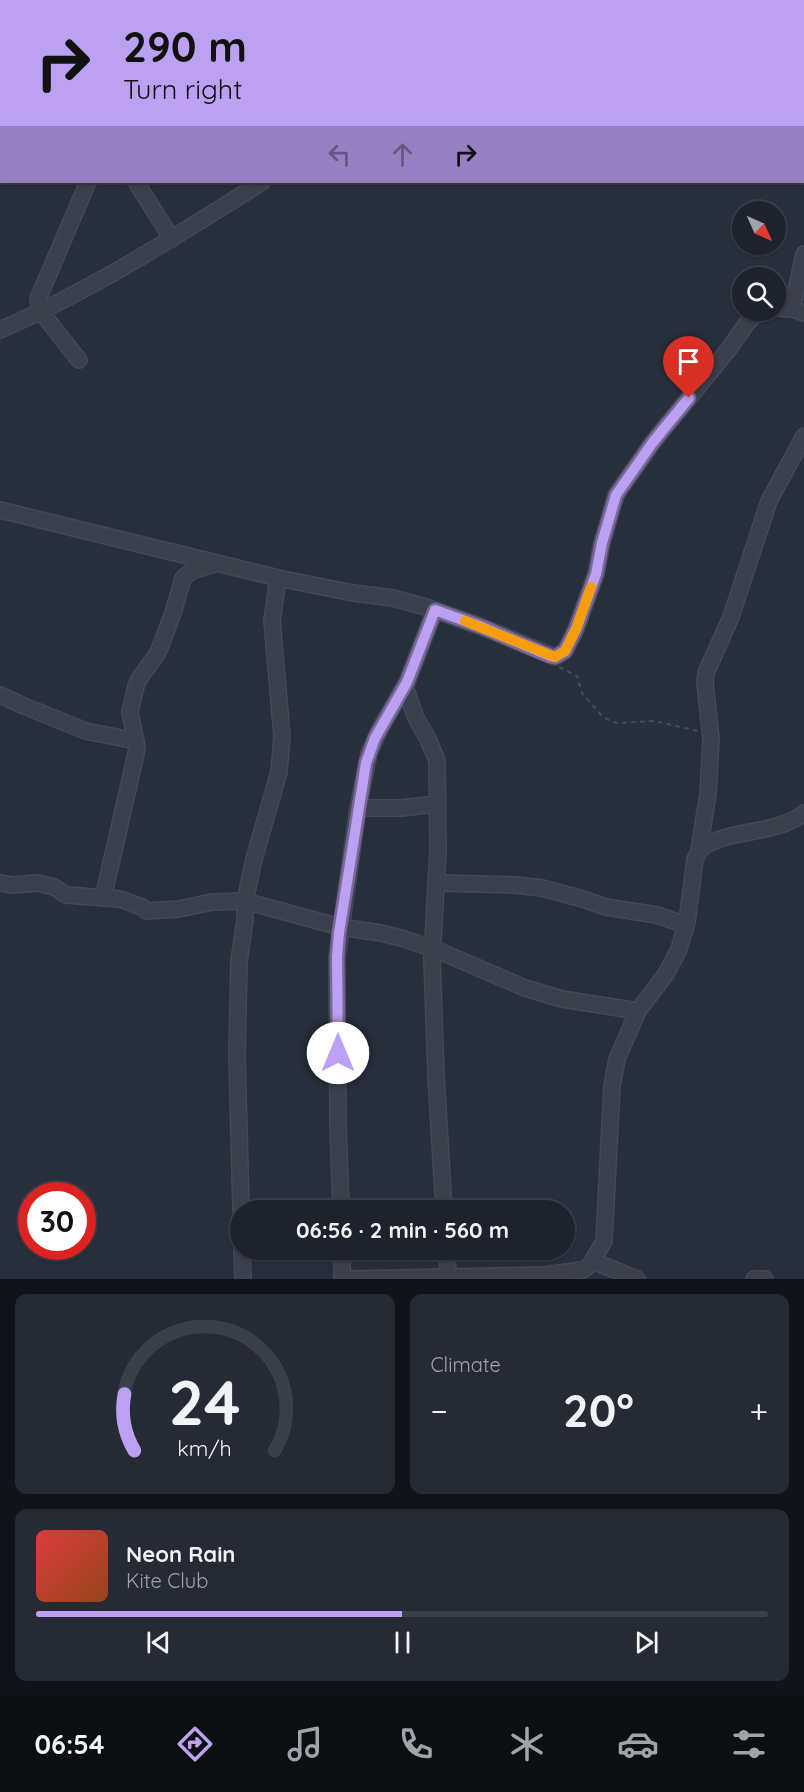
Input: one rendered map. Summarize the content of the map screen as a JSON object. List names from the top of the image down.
{
  "north": "bottom right",
  "page": {
    "turn": ["290 m", "Turn right"],
    "limit": "30",
    "trip": "06:56 · 2 min · 560 m",
    "tile": "Climate",
    "heat": ["−", "20°", "+"],
    "song": ["Neon Rain", "Kite Club"],
    "tabs": "06:54",
    "gauge": ["24", "km/h"]
  }
}
